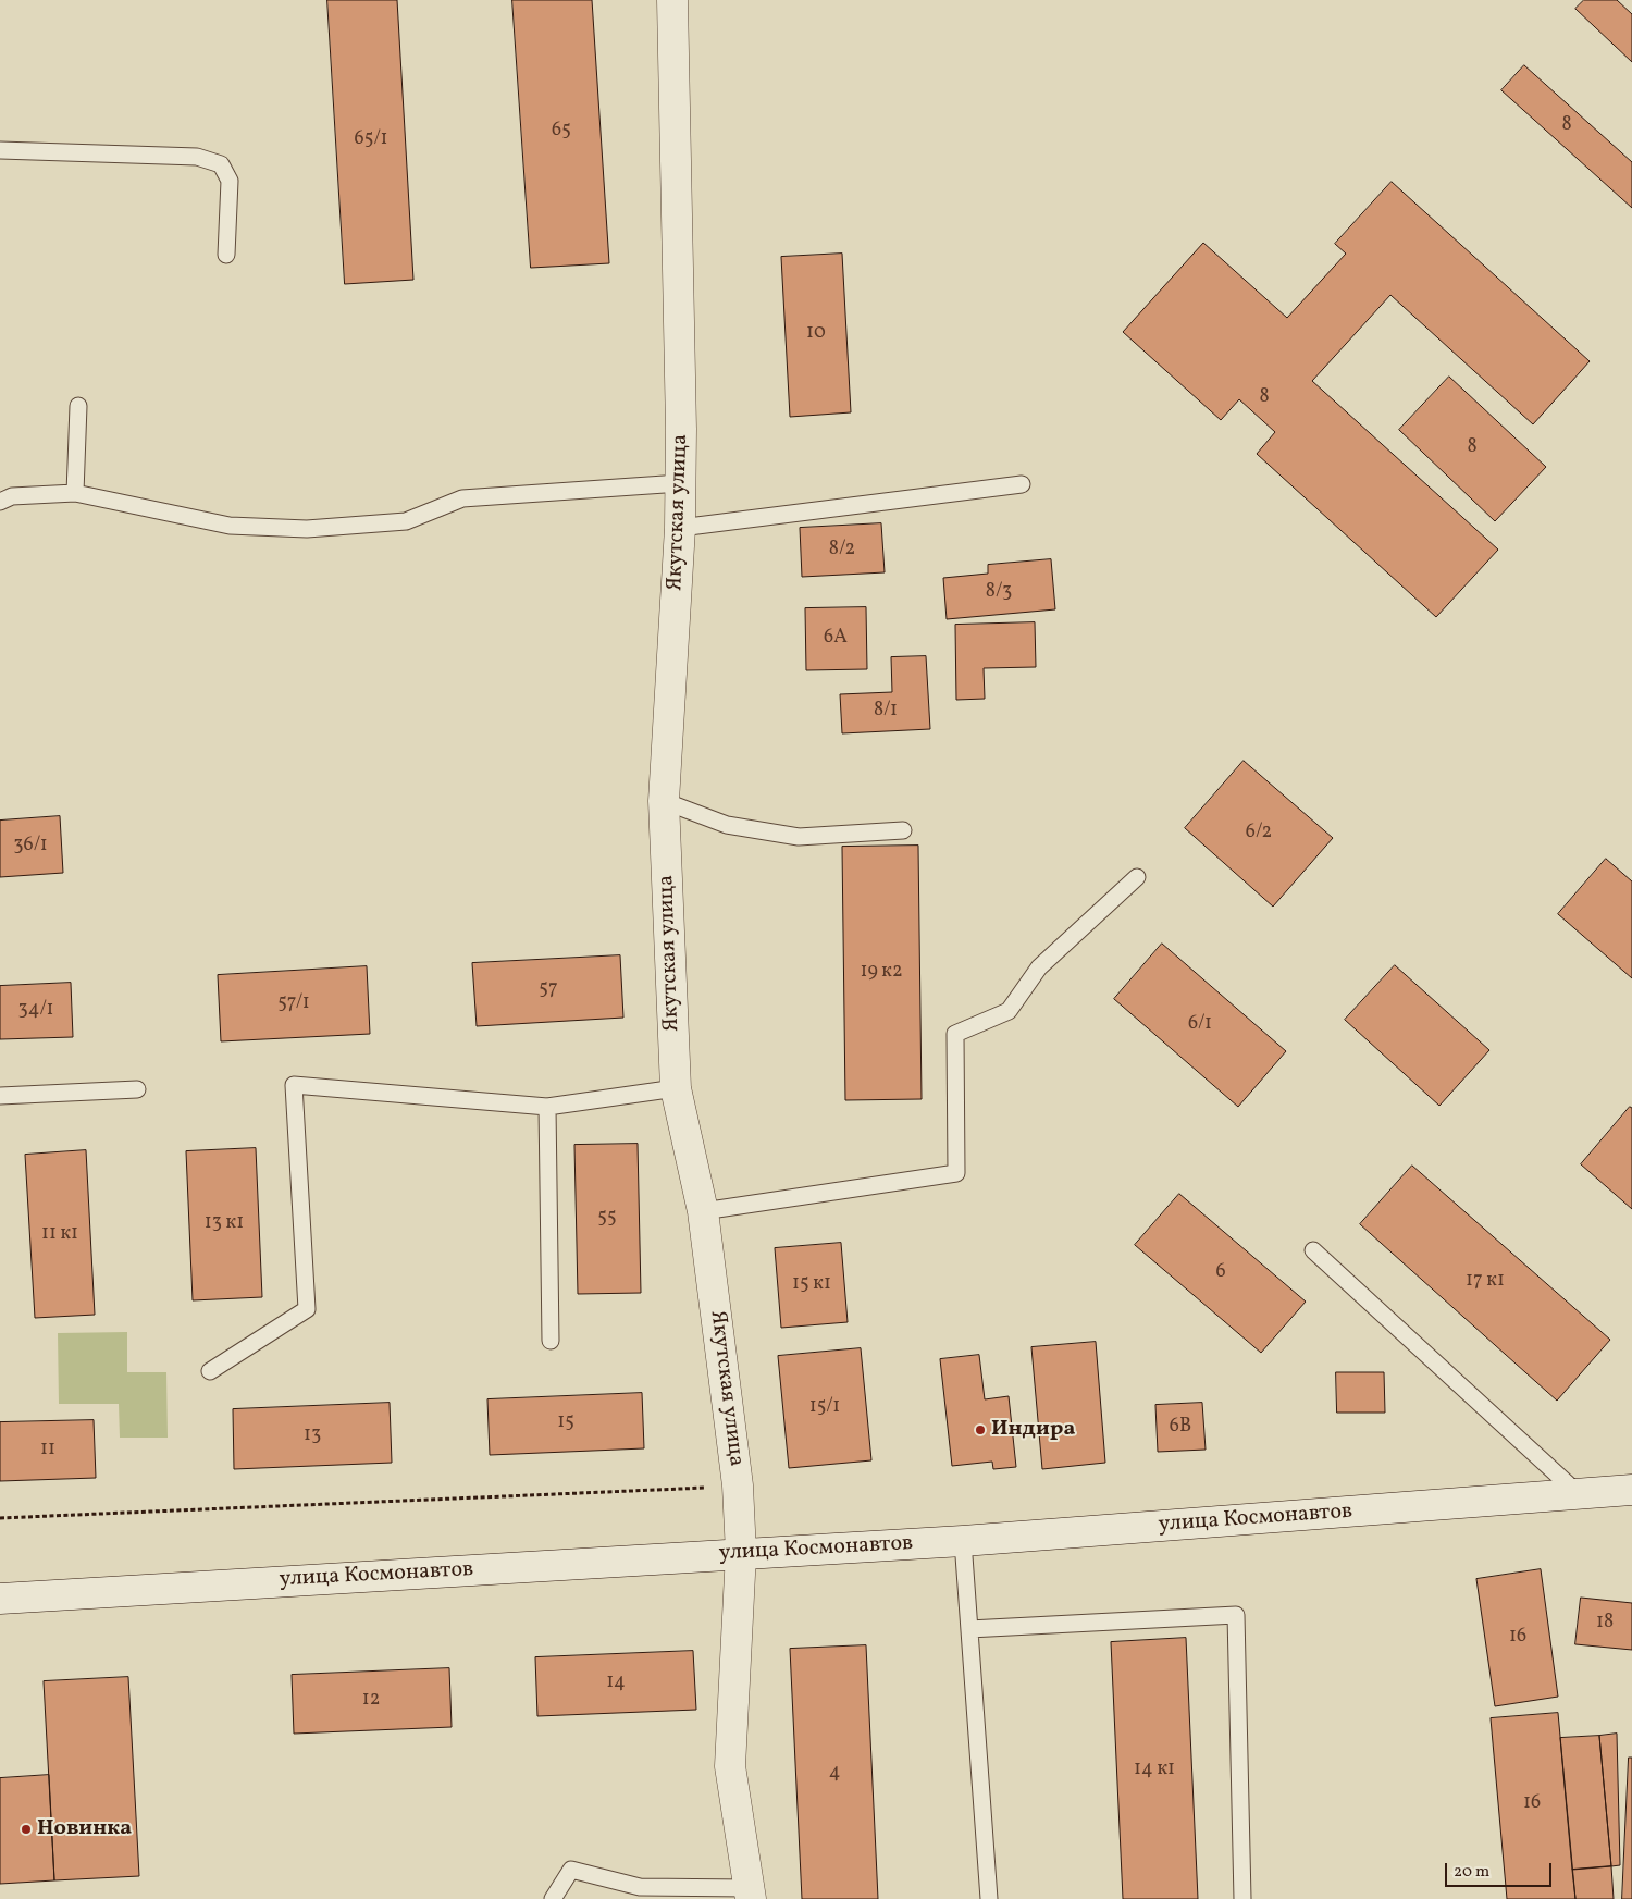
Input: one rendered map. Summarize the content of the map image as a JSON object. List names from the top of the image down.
{
  "streets": {
    "street": ["Якутская улица", "улица Космонавтов"]
  },
  "crossings": [
    ["Якутская улица", "улица Космонавтов"]
  ],
  "places": ["Индира", "Новинка"],
  "house_numbers": [
    "8",
    "65",
    "65/1",
    "10",
    "8",
    "8",
    "8/2",
    "8/3",
    "6А",
    "8/1",
    "6/2",
    "36/1",
    "19 к2",
    "57",
    "57/1",
    "34/1",
    "6/1",
    "55",
    "13 к1",
    "11 к1",
    "6",
    "17 к1",
    "15 к1",
    "15/1",
    "15",
    "6В",
    "13",
    "11",
    "18",
    "16",
    "14",
    "12",
    "14 к1",
    "4",
    "16"
  ],
  "scale_bar": "20 m"
}
